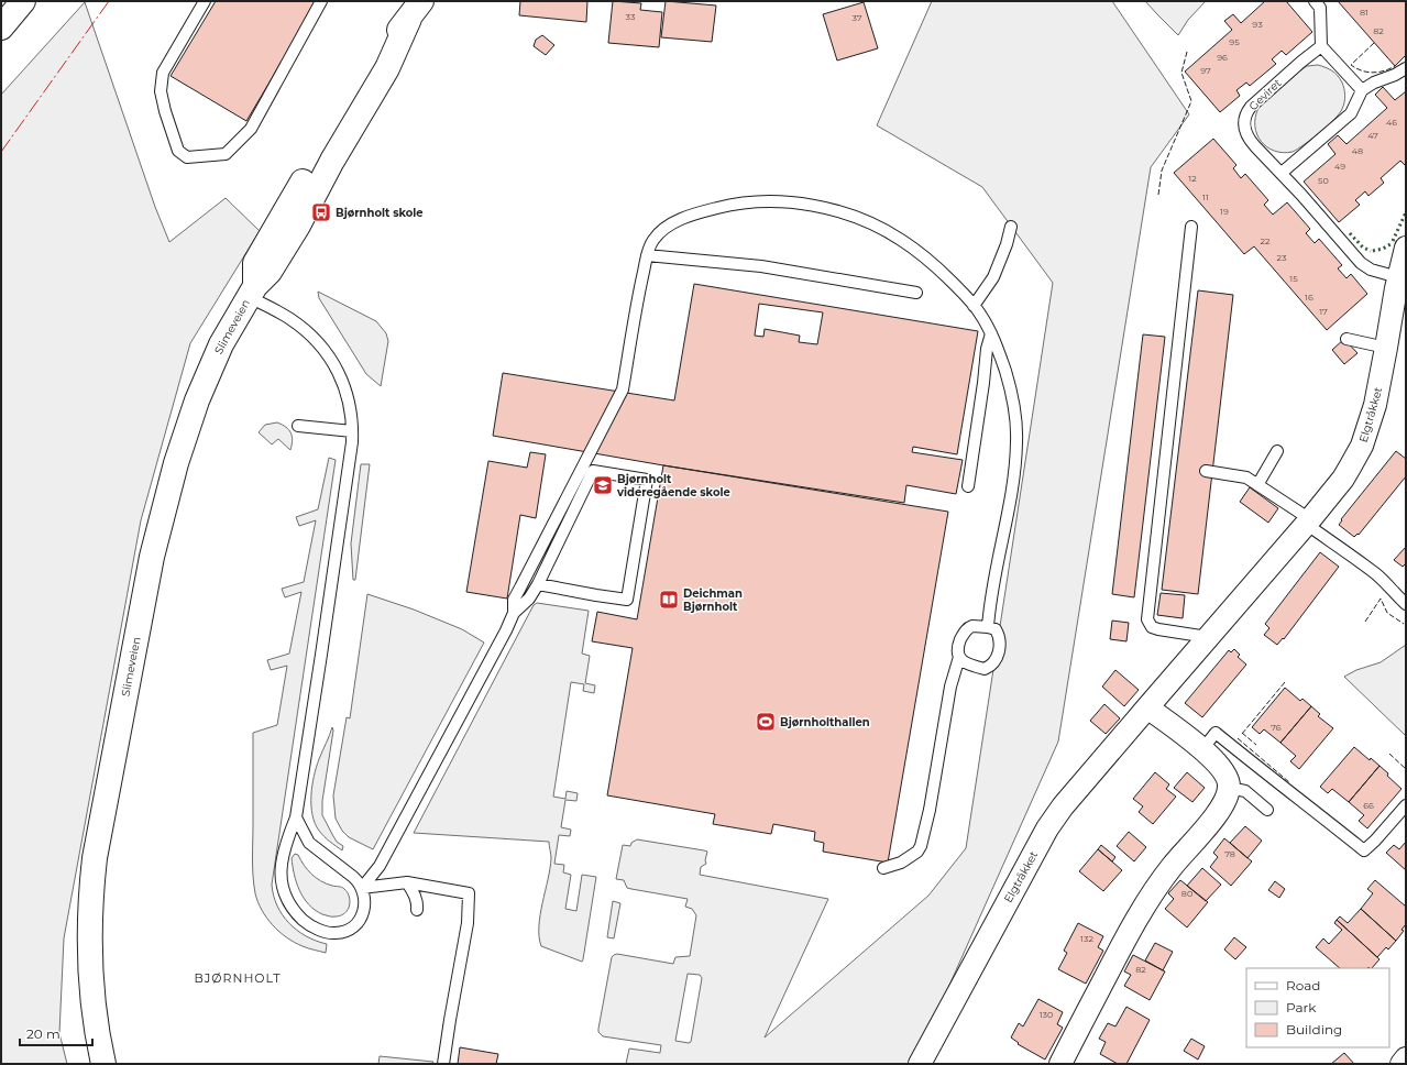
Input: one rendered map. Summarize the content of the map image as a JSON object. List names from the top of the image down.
{
  "streets": {
    "main road": ["Slimeveien"],
    "street": ["Elgtråkket"],
    "lane": ["Geviret"]
  },
  "crossings": [
    ["Geviret", "Elgtråkket"]
  ],
  "districts": ["BJØRNHOLT"],
  "places": {
    "bus stop": ["Bjørnholt skole"],
    "school or university": ["Bjørnholt videregående skole"],
    "library": ["Deichman Bjørnholt"],
    "sports": ["Bjørnholthallen"]
  },
  "house_numbers": [
    "81",
    "33",
    "37",
    "93",
    "82",
    "95",
    "96",
    "97",
    "46",
    "47",
    "48",
    "49",
    "12",
    "50",
    "11",
    "19",
    "22",
    "23",
    "15",
    "16",
    "17",
    "76",
    "66",
    "78",
    "80",
    "132",
    "82",
    "130"
  ],
  "legend": ["Road", "Park", "Building"],
  "scale_bar": "20 m"
}
